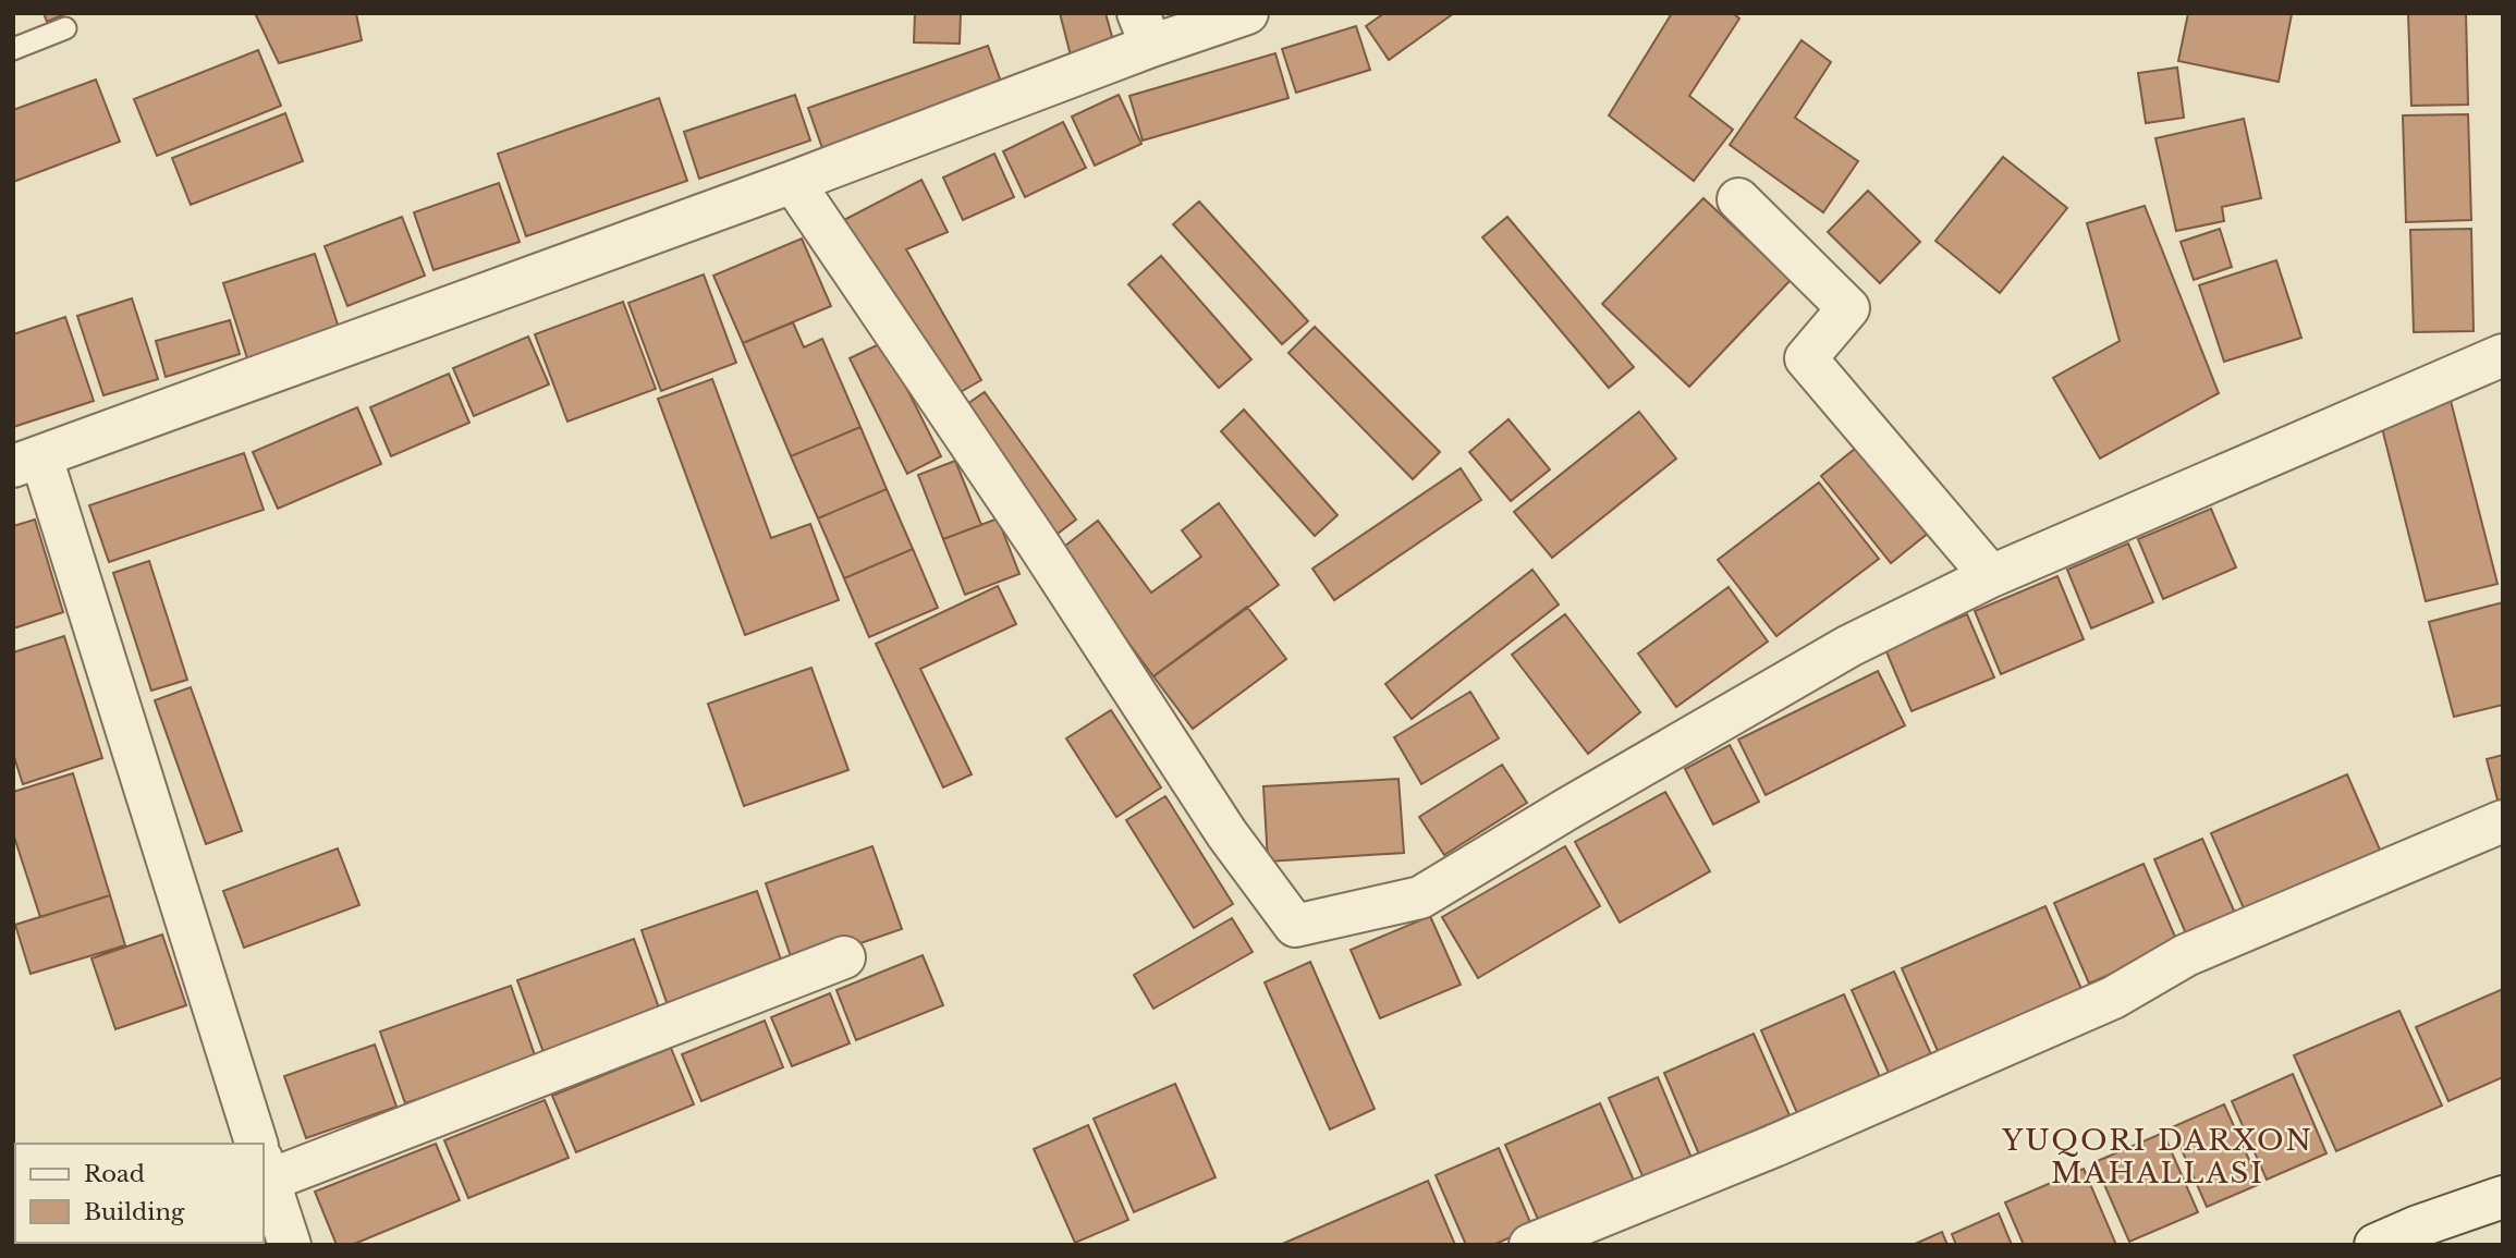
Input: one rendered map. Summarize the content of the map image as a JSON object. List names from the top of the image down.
{
  "districts": ["YUQORI DARXON MAHALLASI"],
  "legend": ["Road", "Building"]
}
